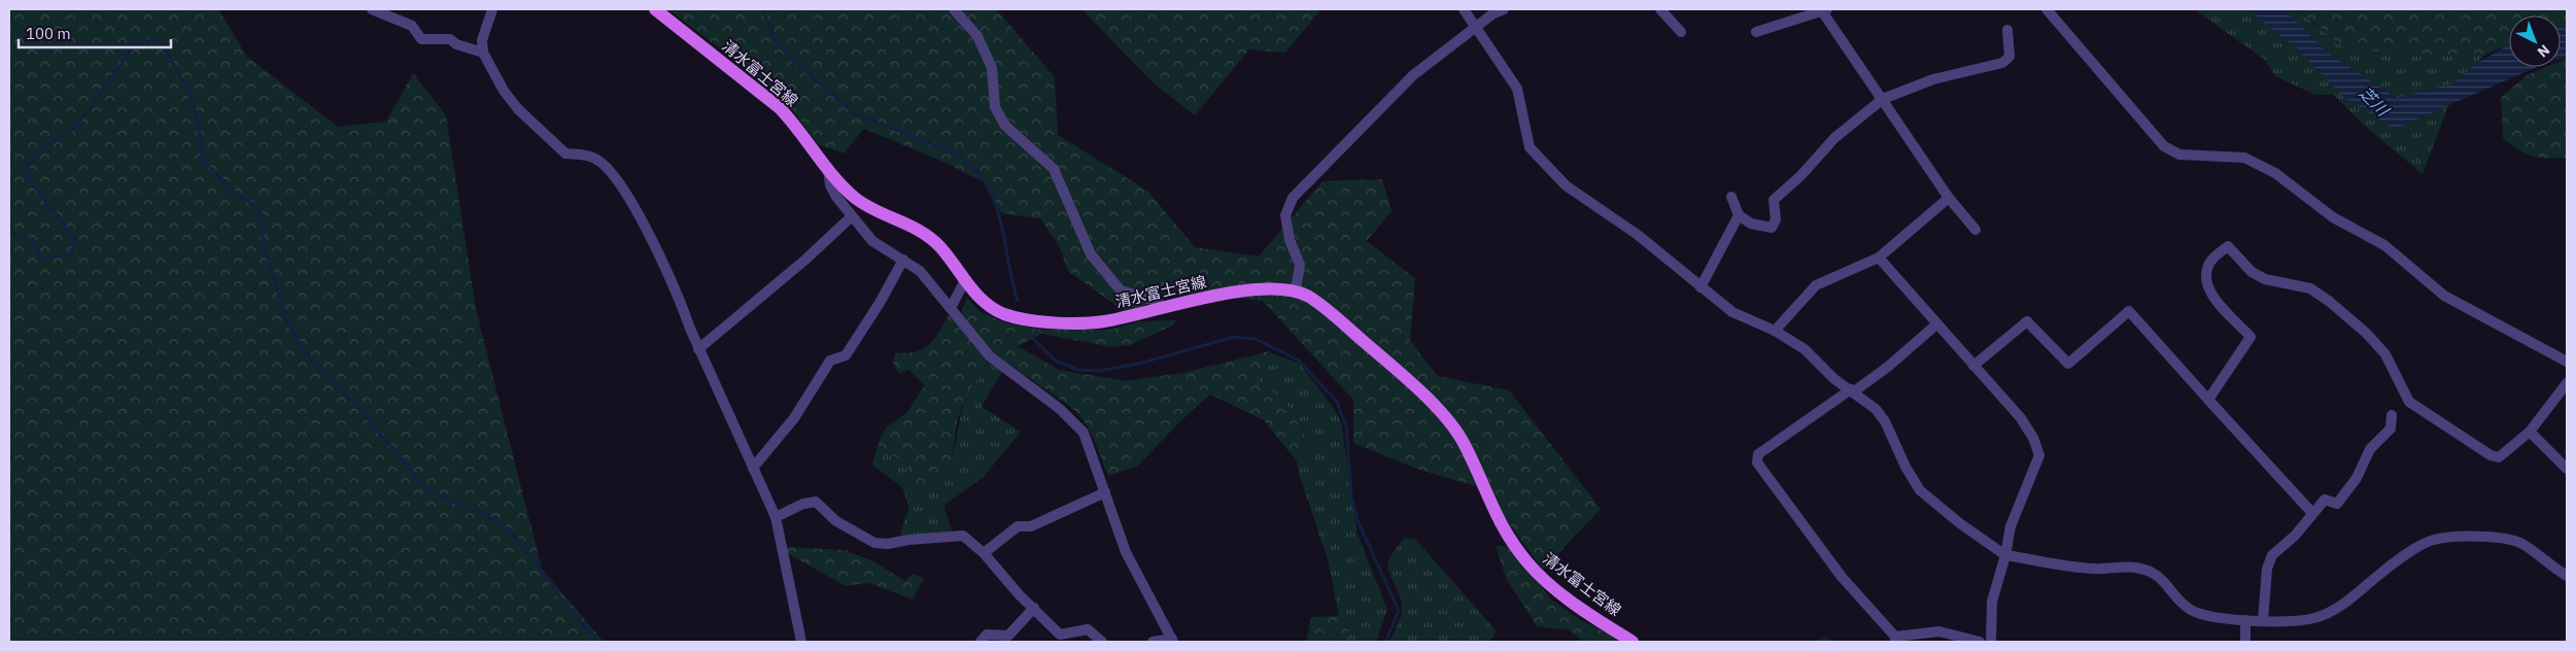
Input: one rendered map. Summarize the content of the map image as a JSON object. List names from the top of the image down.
{
  "streets": {
    "main road": ["清水富士宮線"]
  },
  "water": ["芝川"],
  "scale_bar": "100 m",
  "north": "bottom right"
}
